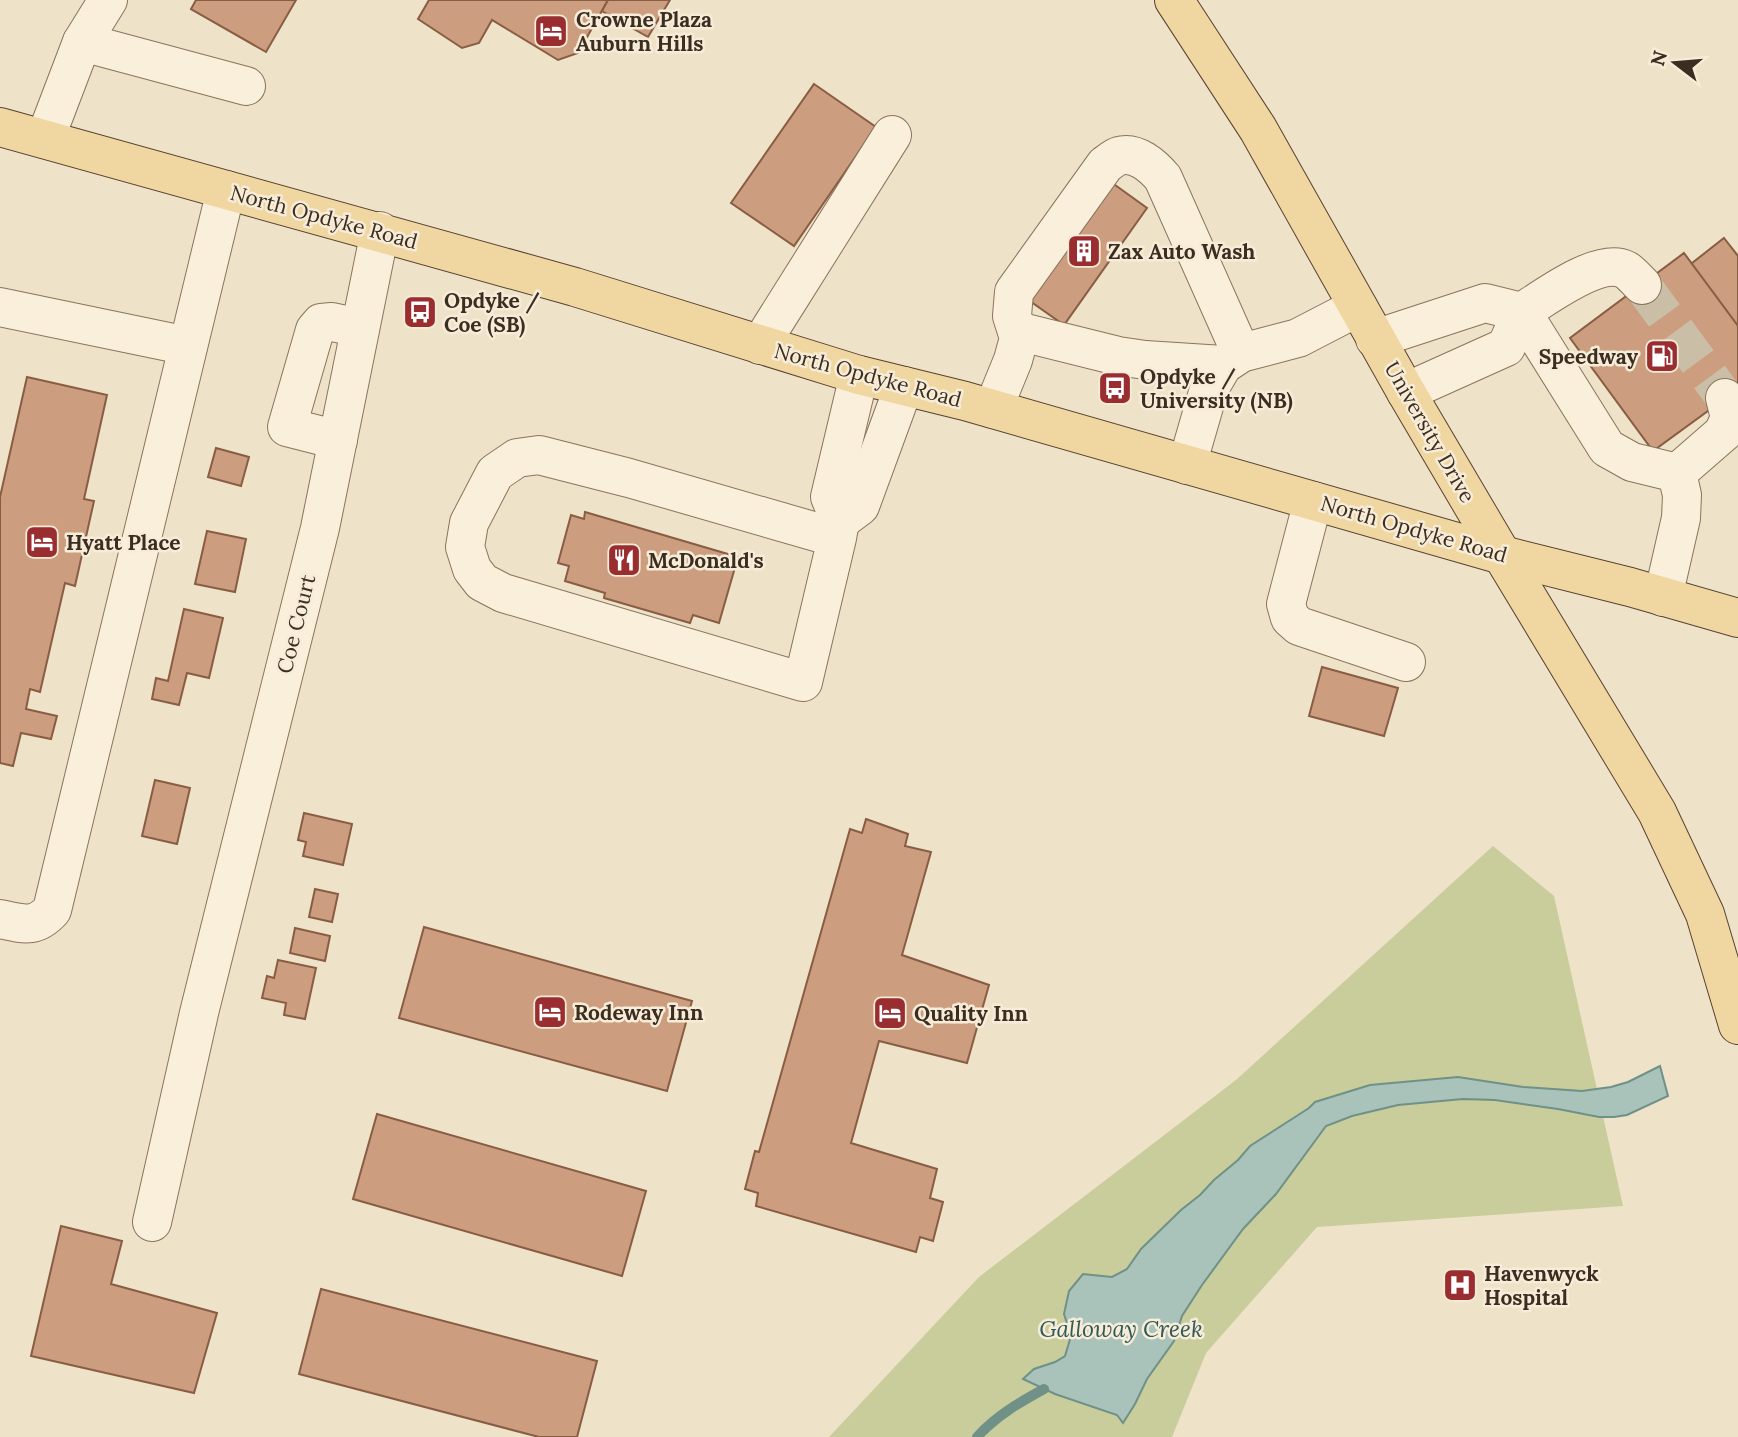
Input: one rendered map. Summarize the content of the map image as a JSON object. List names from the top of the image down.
{
  "streets": {
    "main road": ["North Opdyke Road", "University Drive"],
    "street": ["Coe Court"]
  },
  "crossings": [
    ["North Opdyke Road", "University Drive"],
    ["North Opdyke Road", "Coe Court"]
  ],
  "water": ["Galloway Creek"],
  "places": {
    "hotel": [
      "Crowne Plaza Auburn Hills",
      "Hyatt Place",
      "Rodeway Inn",
      "Quality Inn"
    ],
    "building": ["Zax Auto Wash"],
    "bus stop": ["Opdyke / Coe (SB)", "Opdyke / University (NB)"],
    "fuel station": ["Speedway"],
    "restaurant": ["McDonald's"],
    "hospital": ["Havenwyck Hospital"]
  },
  "north": "left"
}
